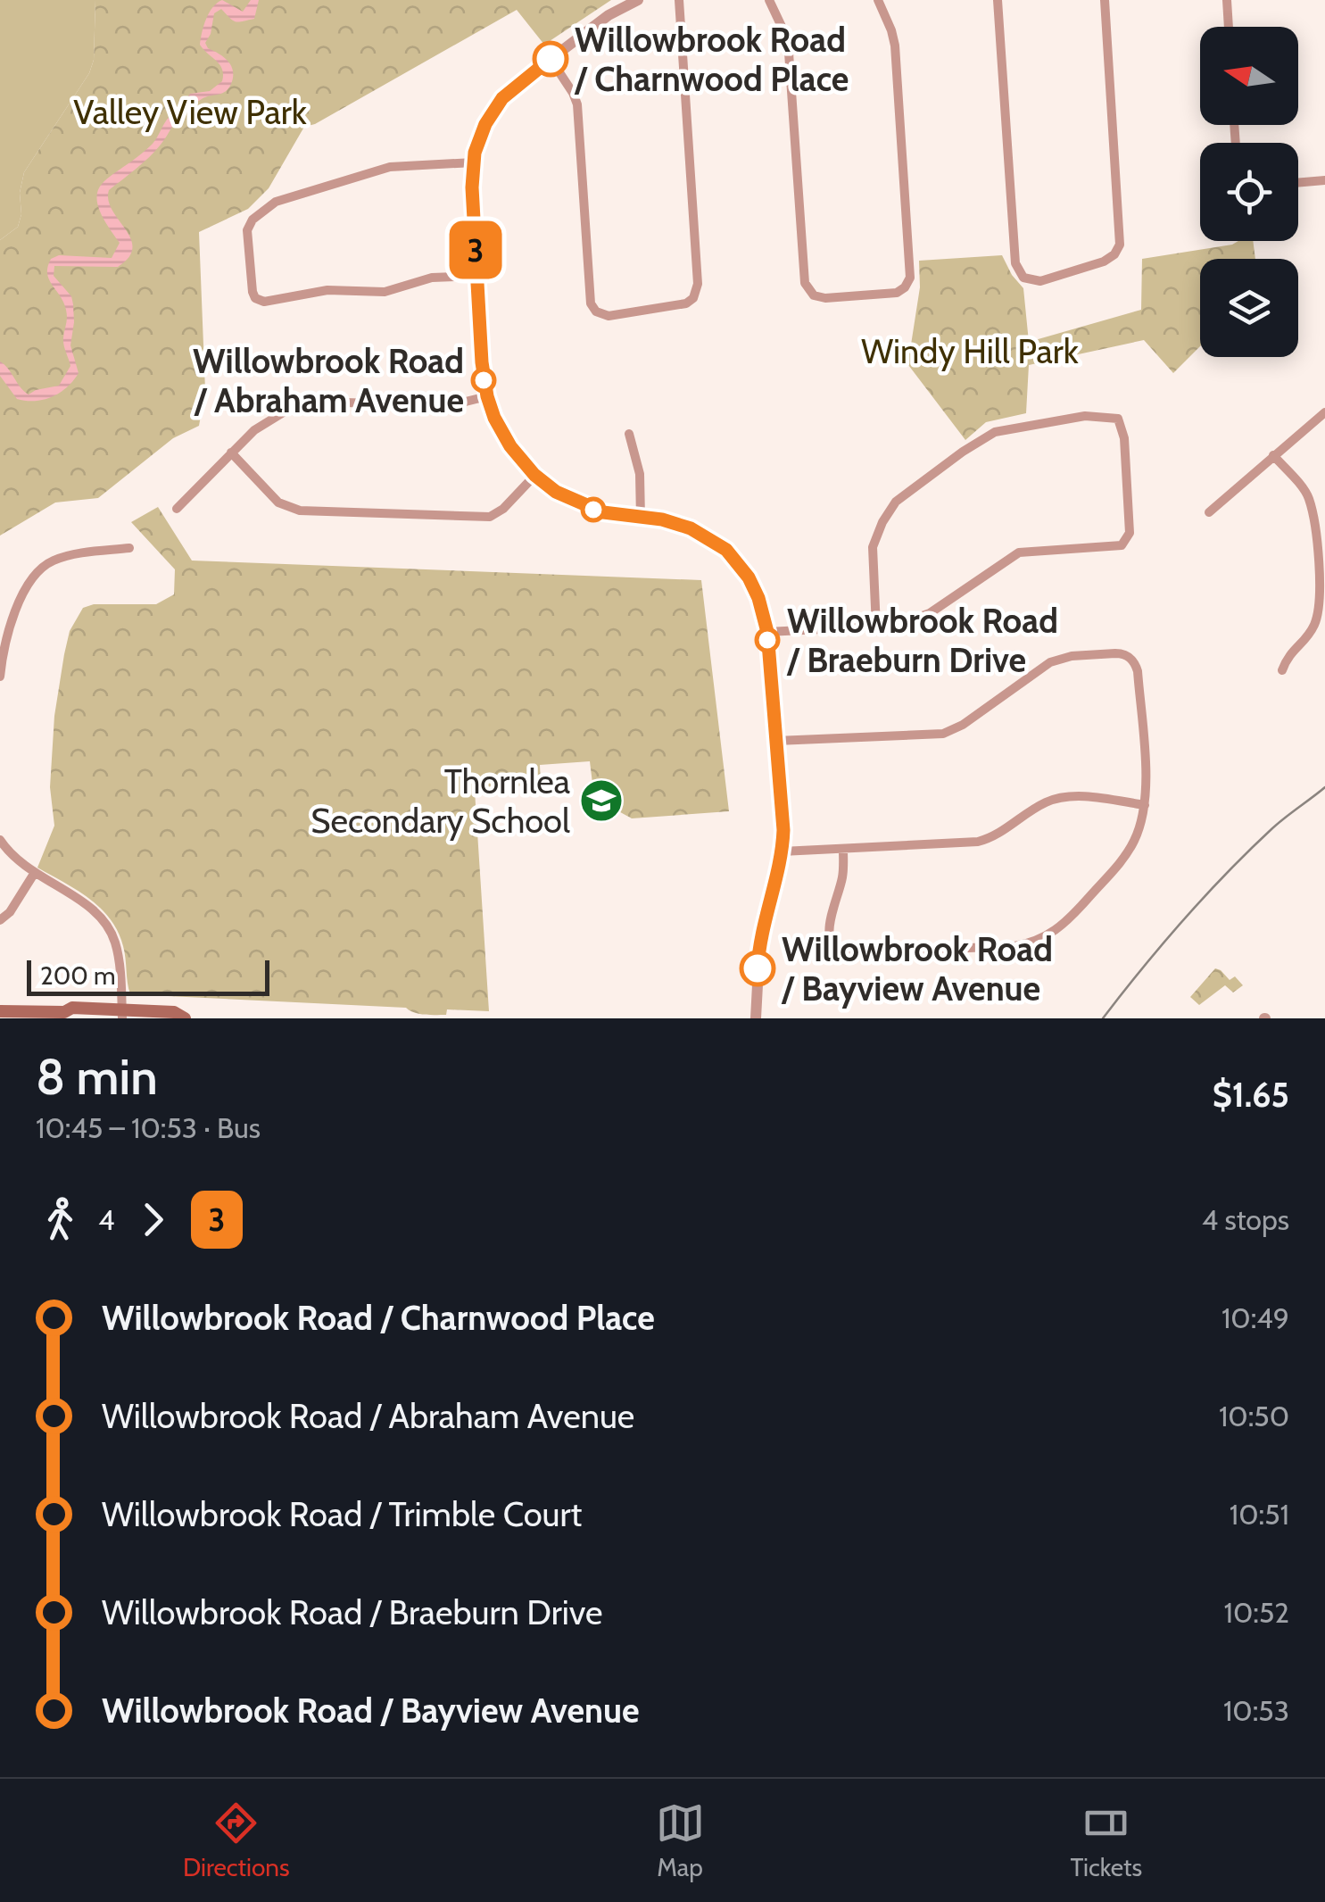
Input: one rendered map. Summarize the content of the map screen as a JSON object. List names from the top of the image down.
{
  "parks": ["Valley View Park", "Windy Hill Park"],
  "places": {
    "other": [
      "Willowbrook Road / Charnwood Place",
      "Willowbrook Road / Abraham Avenue",
      "Willowbrook Road / Braeburn Drive",
      "Willowbrook Road / Bayview Avenue"
    ],
    "school or university": ["Thornlea Secondary School"]
  },
  "lines": ["bus line 3"],
  "scale_bar": "200 m",
  "north": "left",
  "page": {
    "on_map": "3",
    "scale": "200 m",
    "heading": ["8 min", "10:45 – 10:53 · Bus", "$1.65"],
    "legs": ["4", "3", "4 stops"],
    "list": [
      {
        "name": "Willowbrook Road / Charnwood Place",
        "value": "10:49"
      },
      {
        "name": "Willowbrook Road / Abraham Avenue",
        "value": "10:50"
      },
      {
        "name": "Willowbrook Road / Trimble Court",
        "value": "10:51"
      },
      {
        "name": "Willowbrook Road / Braeburn Drive",
        "value": "10:52"
      },
      {
        "name": "Willowbrook Road / Bayview Avenue",
        "value": "10:53"
      }
    ],
    "tabs": ["Directions", "Map", "Tickets"]
  }
}
